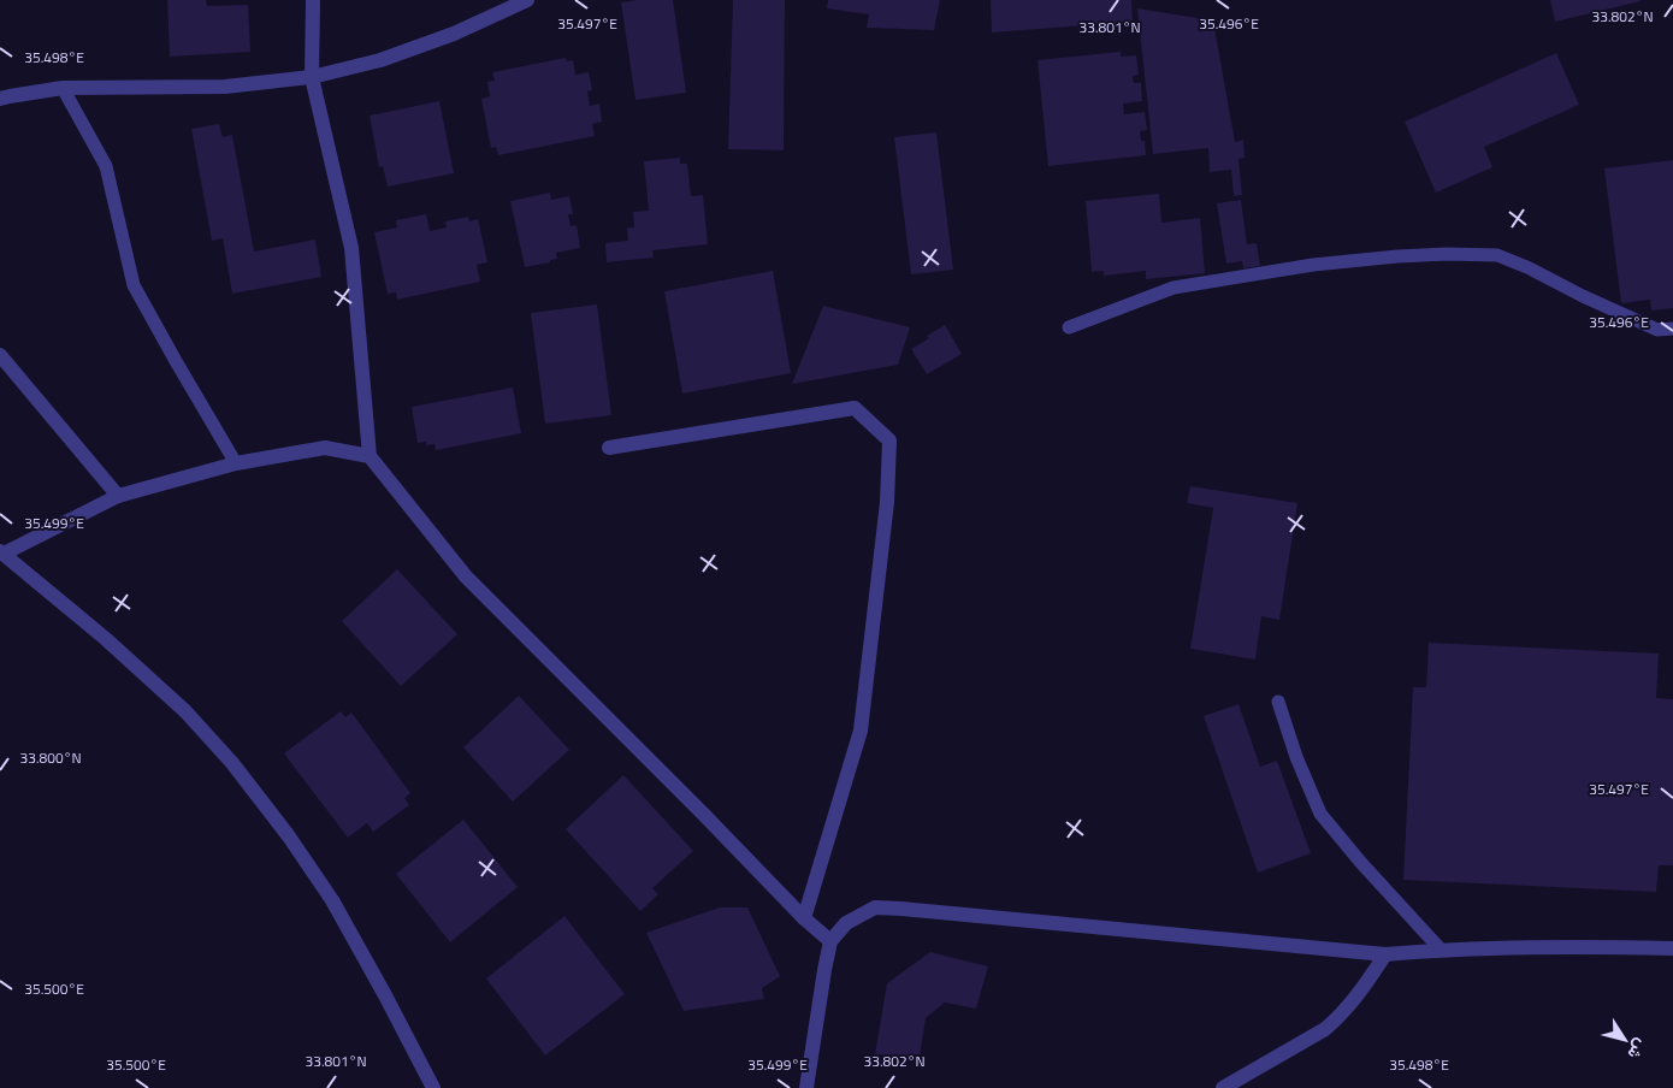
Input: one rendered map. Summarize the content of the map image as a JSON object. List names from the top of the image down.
{
  "north": "bottom right",
  "coordinates": [
    "33.802°N",
    "35.497°E",
    "35.496°E",
    "33.801°N",
    "35.498°E",
    "35.499°E",
    "33.800°N",
    "35.500°E"
  ]
}
